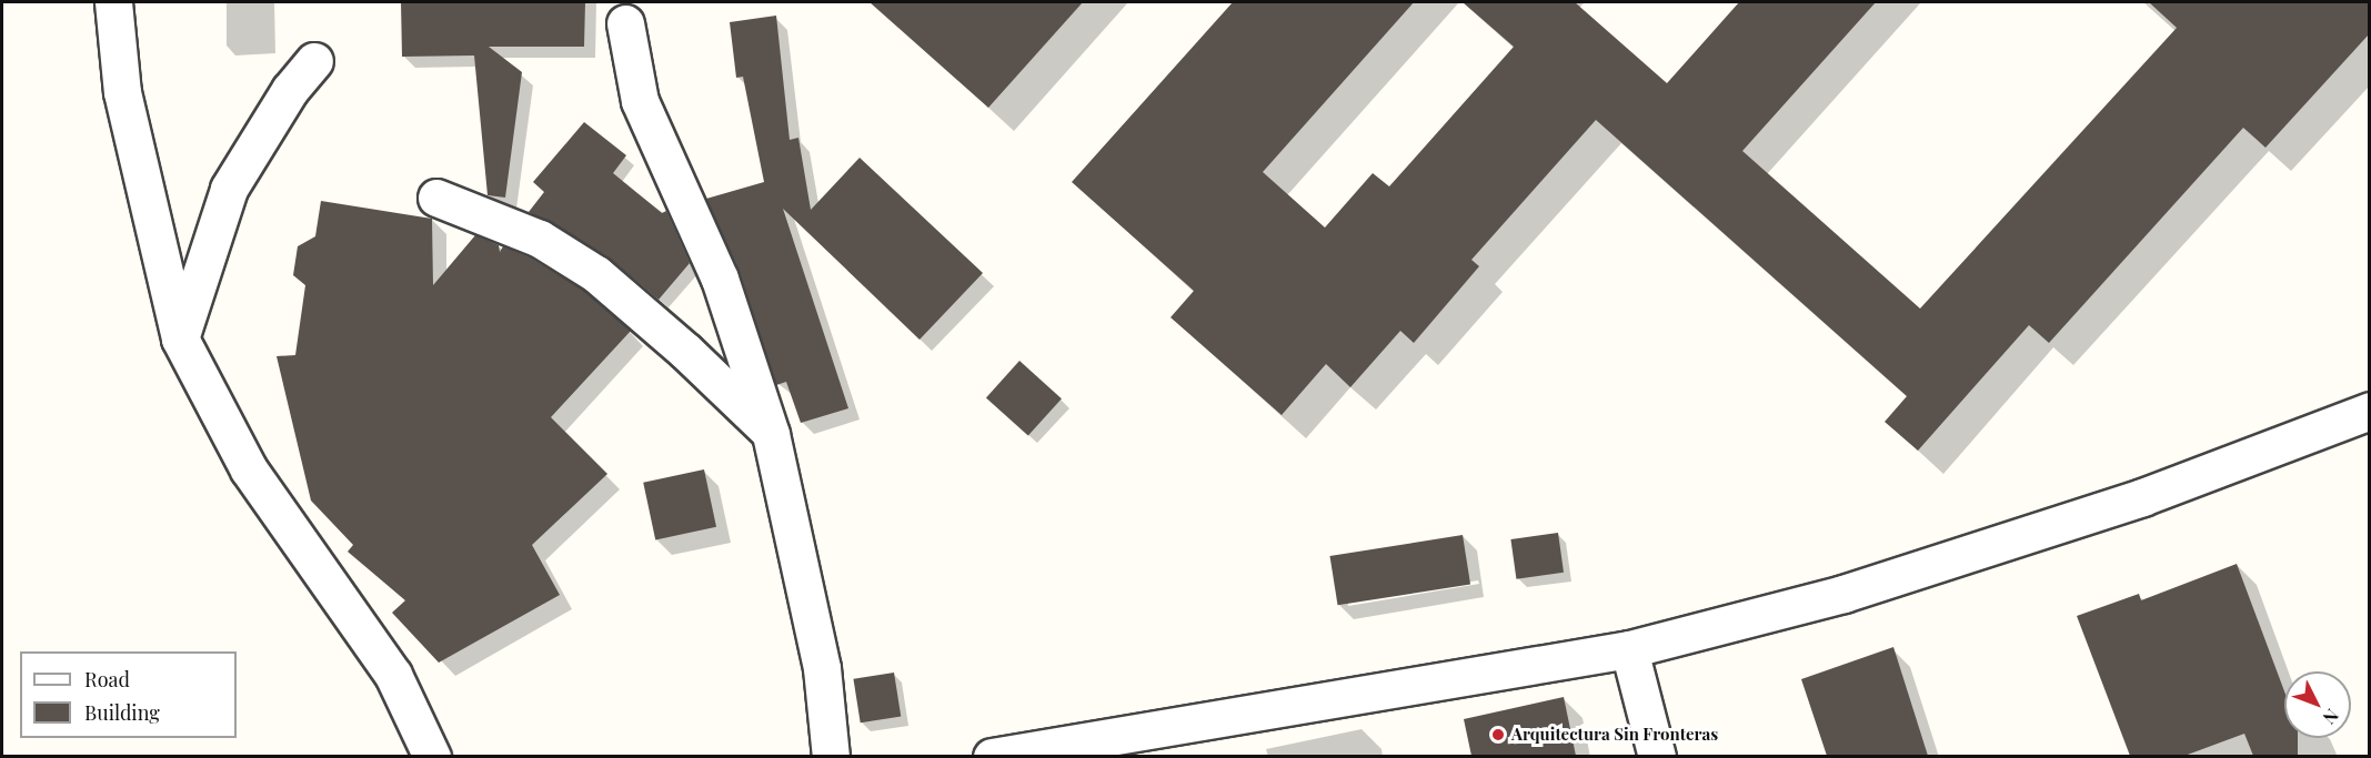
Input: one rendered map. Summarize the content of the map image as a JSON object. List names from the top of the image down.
{
  "places": ["Arquitectura Sin Fronteras"],
  "legend": ["Road", "Building"],
  "north": "bottom right"
}
